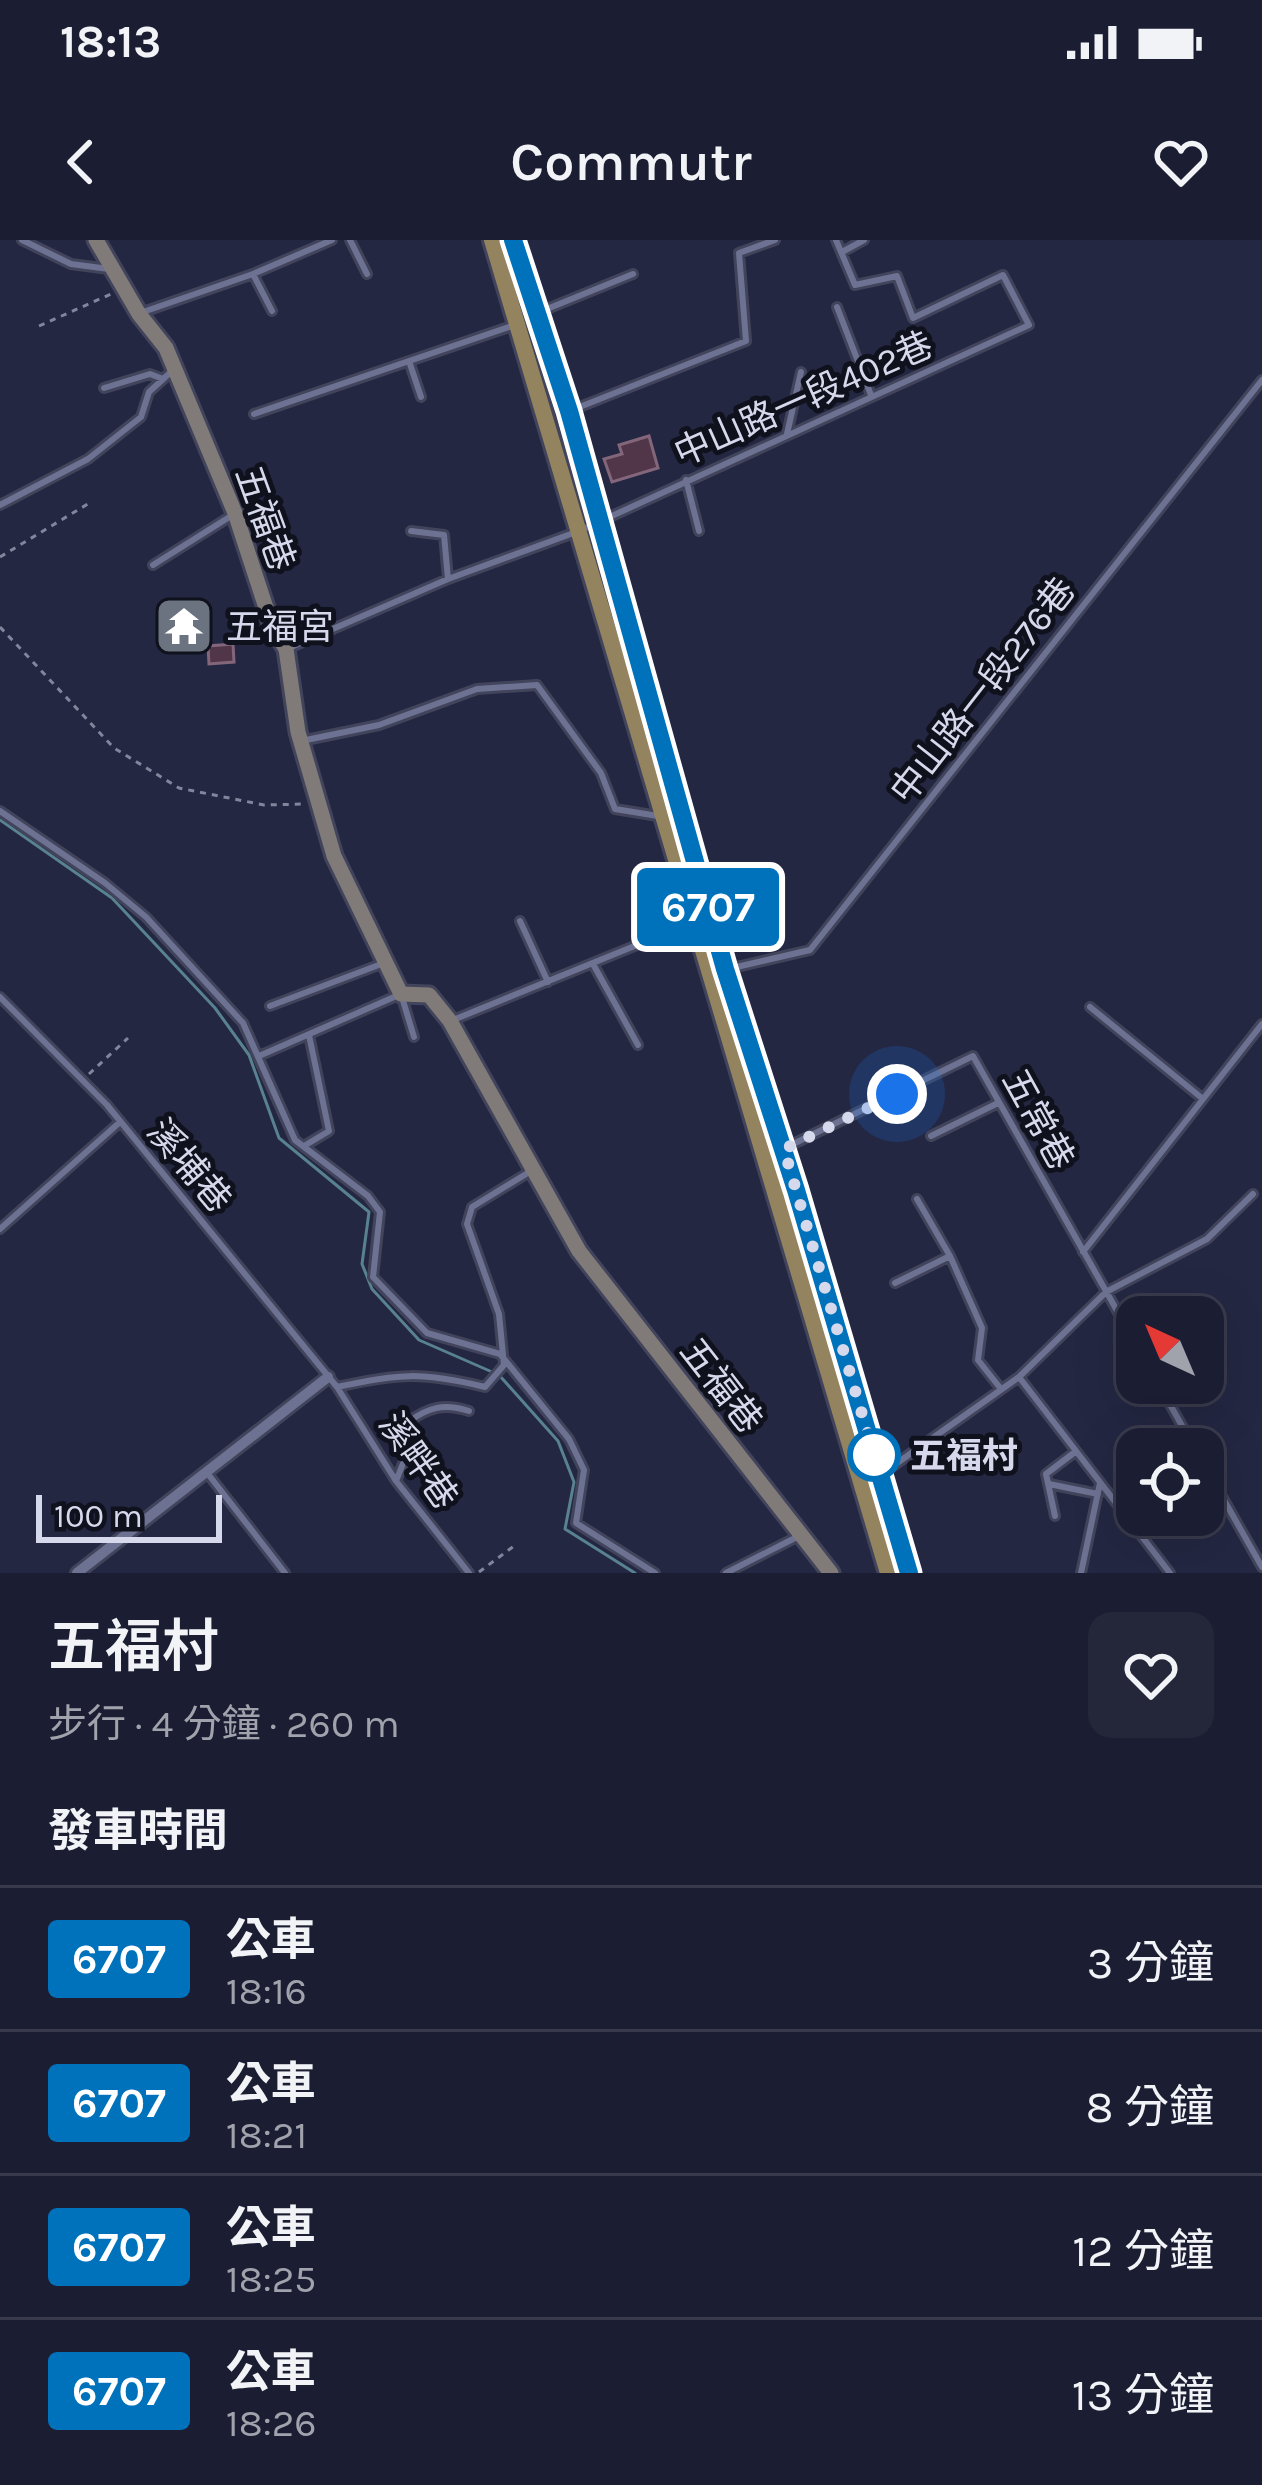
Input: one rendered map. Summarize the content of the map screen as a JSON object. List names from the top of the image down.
{
  "streets": {
    "street": ["五福巷"],
    "lane": [
      "中山路一段402巷",
      "中山路一段276巷",
      "五常巷",
      "溪埔巷",
      "溪畔巷"
    ]
  },
  "crossings": [
    ["中山路一段402巷", "五福巷"],
    ["溪埔巷", "溪畔巷"]
  ],
  "places": {
    "temple": ["五福宮"],
    "other": ["五福村"]
  },
  "lines": ["bus line 6707"],
  "scale_bar": "100 m",
  "north": "top left",
  "page": {
    "status": "18:13",
    "header": "Commutr",
    "on_map": "6707",
    "scale": "100 m",
    "heading": [
      ["五福村", "步行 · 4 分鐘 · 260 m"],
      "發車時間"
    ],
    "list": [
      {
        "mark": "6707",
        "name": "公車",
        "note": "18:16",
        "value": "3 分鐘"
      },
      {
        "mark": "6707",
        "name": "公車",
        "note": "18:21",
        "value": "8 分鐘"
      },
      {
        "mark": "6707",
        "name": "公車",
        "note": "18:25",
        "value": "12 分鐘"
      },
      {
        "mark": "6707",
        "name": "公車",
        "note": "18:26",
        "value": "13 分鐘"
      }
    ]
  }
}
